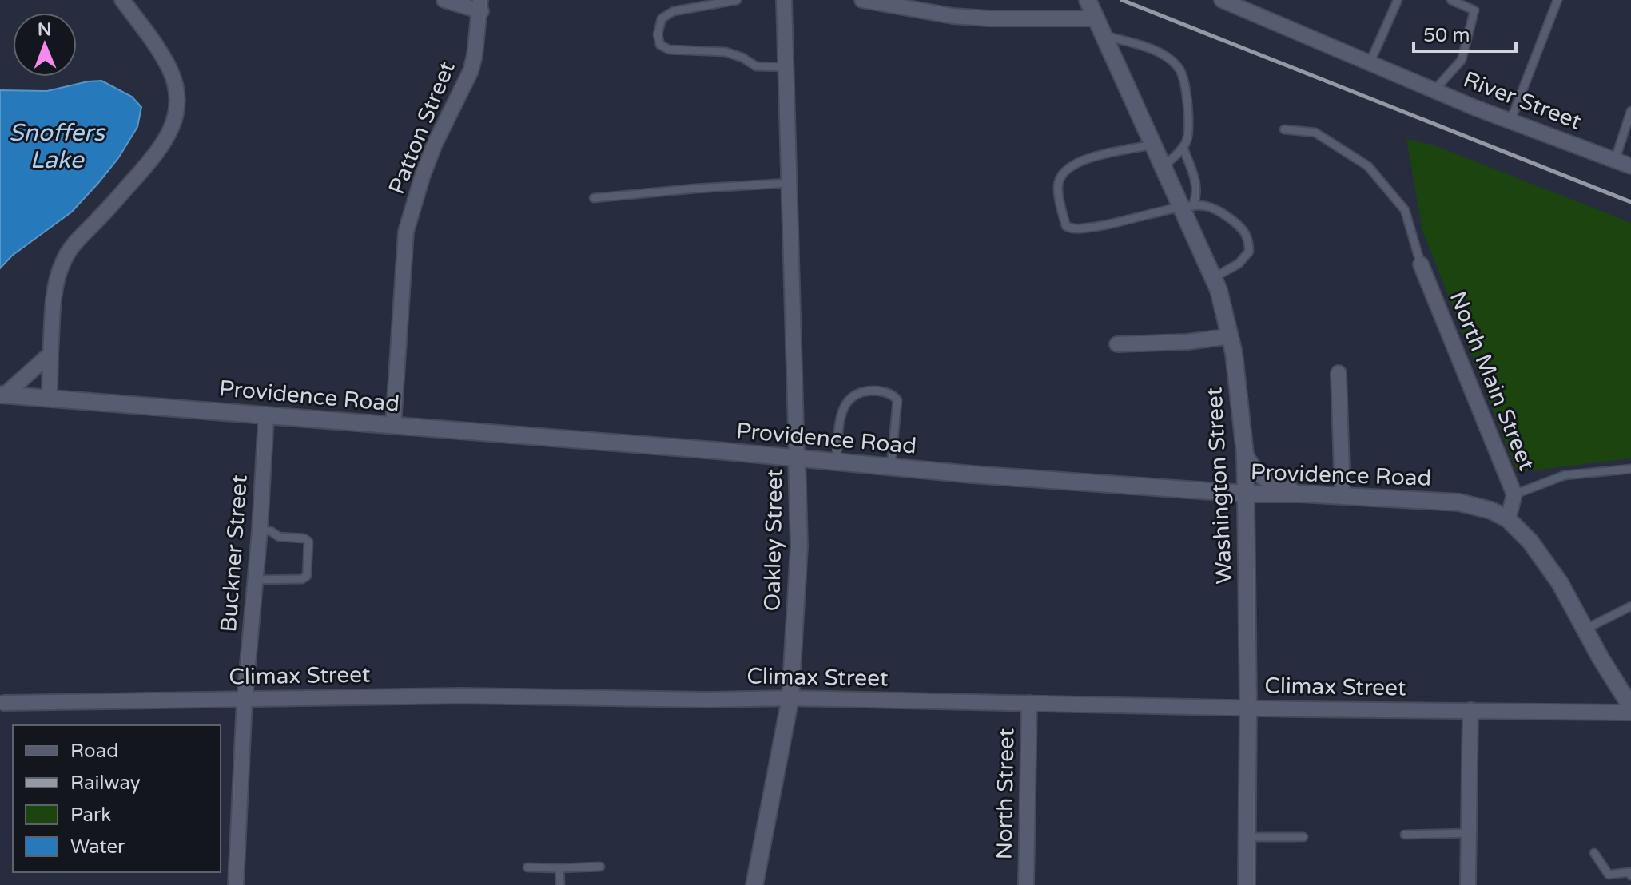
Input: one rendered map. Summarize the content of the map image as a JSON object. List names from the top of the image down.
{
  "streets": {
    "street": [
      "River Street",
      "Patton Street",
      "North Main Street",
      "Providence Road",
      "Washington Street",
      "Oakley Street",
      "Buckner Street",
      "Climax Street",
      "North Street"
    ]
  },
  "crossings": [
    ["Patton Street", "Providence Road"],
    ["North Main Street", "Providence Road"],
    ["Providence Road", "Washington Street"],
    ["Providence Road", "Oakley Street"],
    ["Providence Road", "Buckner Street"],
    ["Washington Street", "Climax Street"],
    ["Oakley Street", "Climax Street"],
    ["Buckner Street", "Climax Street"],
    ["Climax Street", "North Street"]
  ],
  "water": ["Snoffers Lake"],
  "legend": [
    "Road",
    "Railway",
    "Park",
    "Water"
  ],
  "scale_bar": "50 m",
  "north": "top"
}
